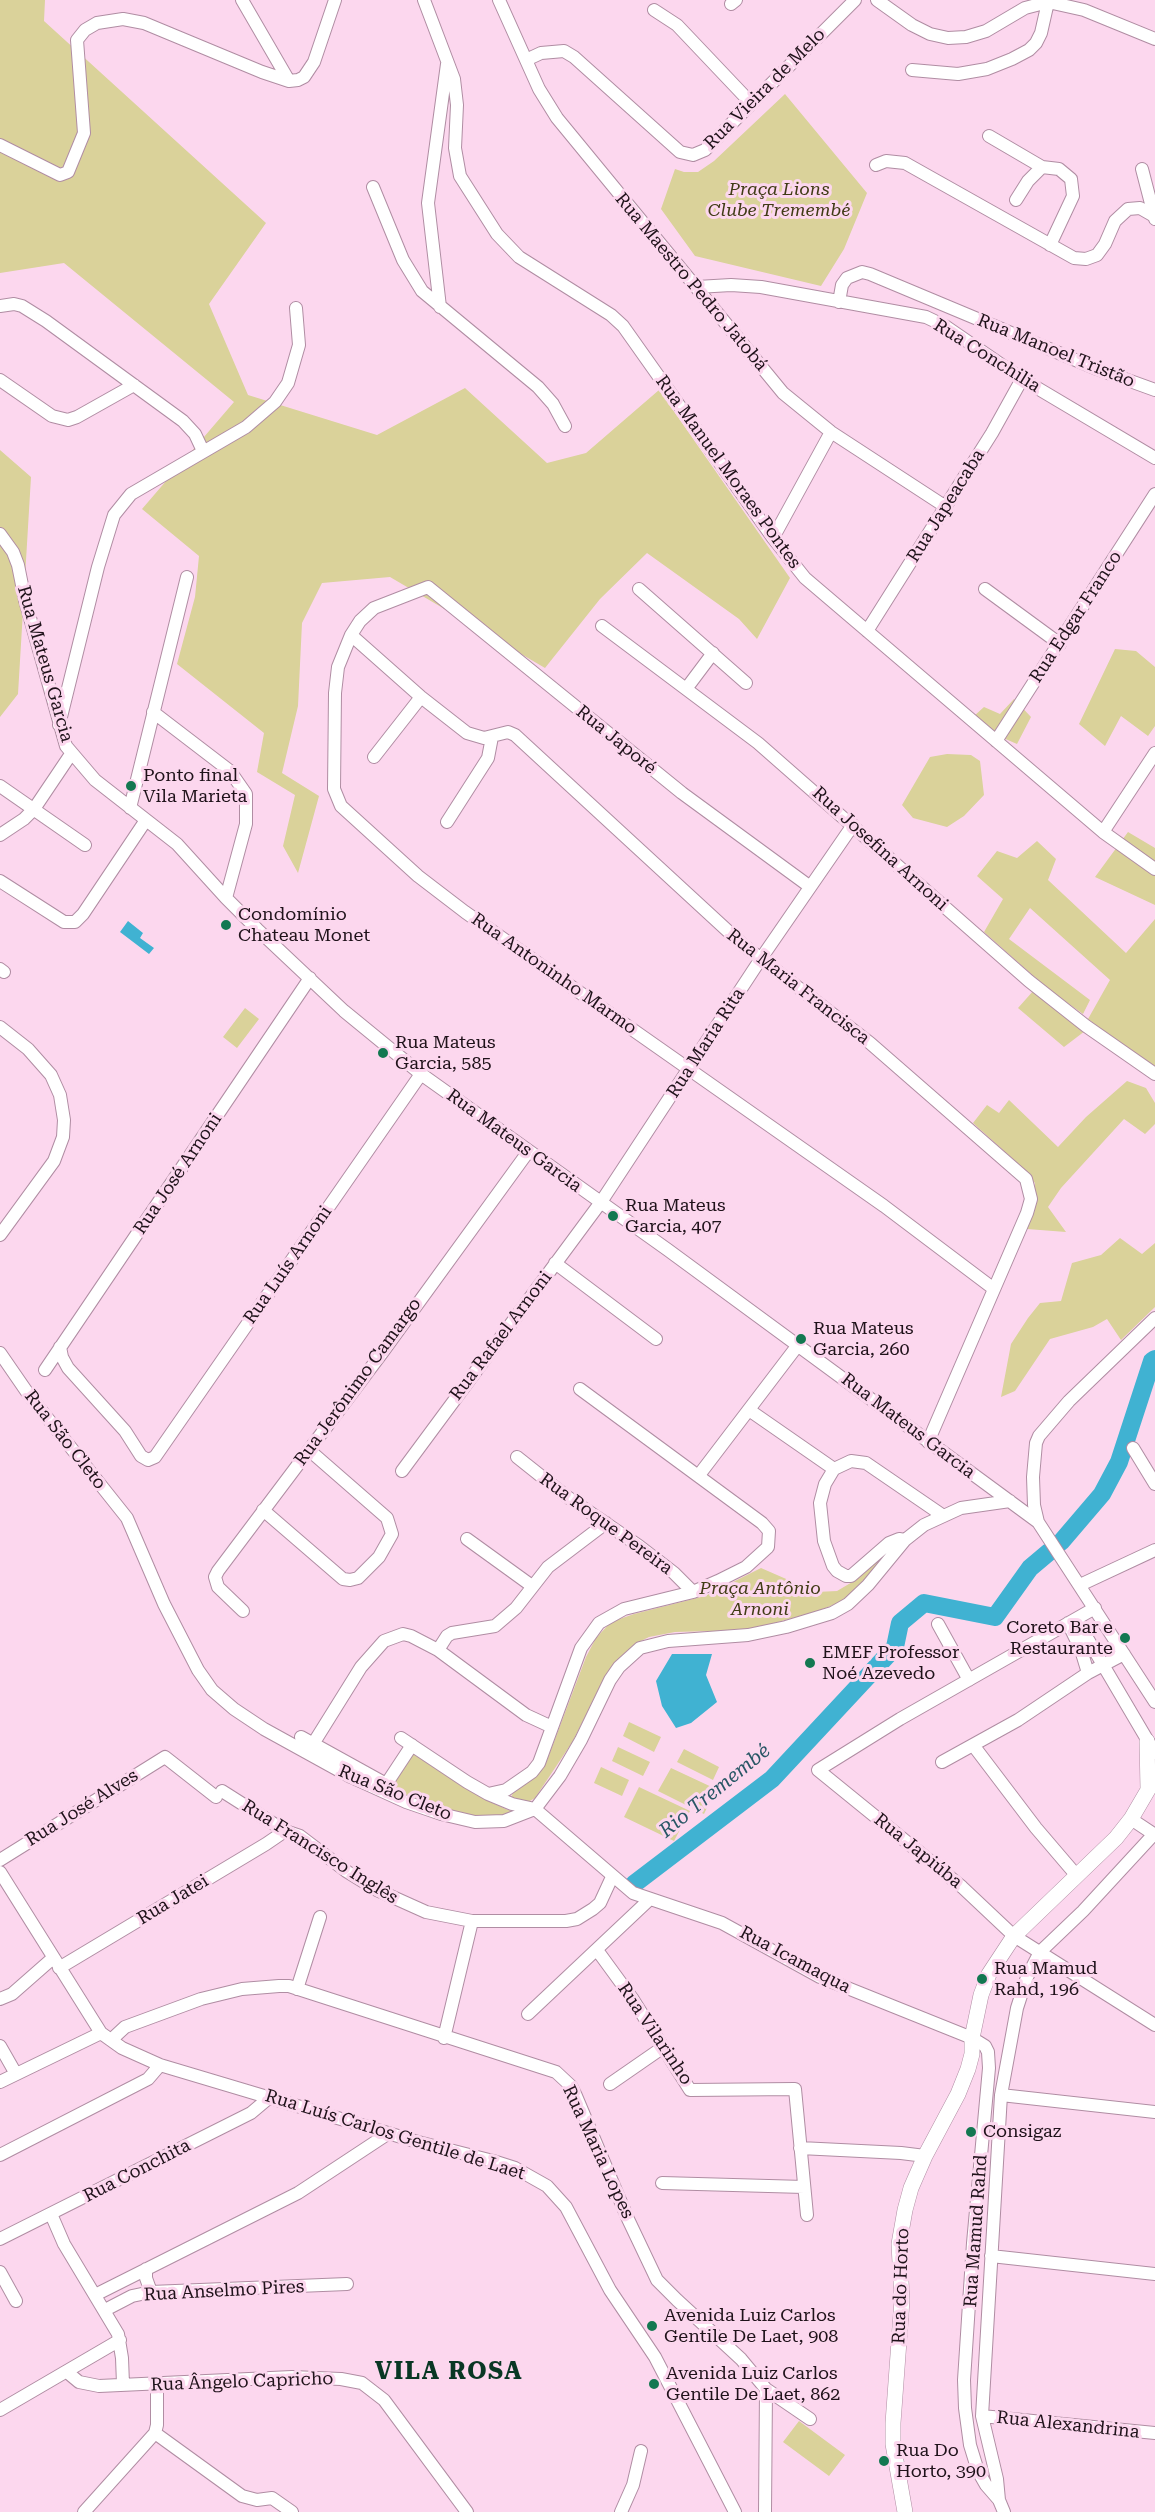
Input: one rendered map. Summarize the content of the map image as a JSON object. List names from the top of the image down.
{
  "streets": {
    "main road": ["Rua do Horto"],
    "street": [
      "Rua Vieira de Melo",
      "Rua Maestro Pedro Jatobá",
      "Rua Manoel Tristão",
      "Rua Conchilia",
      "Rua Manuel Moraes Pontes",
      "Rua Japeacaba",
      "Rua Edgar Franco",
      "Rua Mateus Garcia",
      "Rua Japoré",
      "Rua Josefina Arnoni",
      "Rua Antoninho Marmo",
      "Rua Maria Francisca",
      "Rua Maria Rita",
      "Rua José Arnoni",
      "Rua Luís Arnoni",
      "Rua Rafael Arnoni",
      "Rua Jerônimo Camargo",
      "Rua São Cleto",
      "Rua Roque Pereira",
      "Rua José Alves",
      "Rua Japiúba",
      "Rua Francisco Inglês",
      "Rua Jatei",
      "Rua Icamaqua",
      "Rua Vilarinho",
      "Rua Luís Carlos Gentile de Laet",
      "Rua Maria Lopes",
      "Rua Conchita",
      "Rua Mamud Rahd",
      "Rua Anselmo Pires",
      "Rua Ângelo Capricho",
      "Rua Alexandrina"
    ]
  },
  "crossings": [
    ["Rua Vieira de Melo", "Rua Maestro Pedro Jatobá"],
    ["Rua Maestro Pedro Jatobá", "Rua Conchilia"],
    ["Rua Maestro Pedro Jatobá", "Rua Japeacaba"],
    ["Rua Manoel Tristão", "Rua Conchilia"],
    ["Rua Conchilia", "Rua Japeacaba"],
    ["Rua Manuel Moraes Pontes", "Rua Japeacaba"],
    ["Rua Manuel Moraes Pontes", "Rua Edgar Franco"],
    ["Rua Mateus Garcia", "Rua Maria Francisca"],
    ["Rua Mateus Garcia", "Rua Maria Rita"],
    ["Rua Mateus Garcia", "Rua José Arnoni"],
    ["Rua Mateus Garcia", "Rua Luís Arnoni"],
    ["Rua Mateus Garcia", "Rua Rafael Arnoni"],
    ["Rua Mateus Garcia", "Rua Jerônimo Camargo"],
    ["Rua Japoré", "Rua Antoninho Marmo"],
    ["Rua Japoré", "Rua Maria Rita"],
    ["Rua Josefina Arnoni", "Rua Maria Rita"],
    ["Rua Antoninho Marmo", "Rua Maria Francisca"],
    ["Rua Antoninho Marmo", "Rua Maria Rita"],
    ["Rua Maria Francisca", "Rua Maria Rita"],
    ["Rua Maria Rita", "Rua Rafael Arnoni"],
    ["Rua José Arnoni", "Rua Luís Arnoni"],
    ["Rua São Cleto", "Rua Icamaqua"],
    ["Rua José Alves", "Rua Francisco Inglês"],
    ["Rua Francisco Inglês", "Rua Jatei"],
    ["Rua Francisco Inglês", "Rua Icamaqua"],
    ["Rua Icamaqua", "Rua Mamud Rahd"],
    ["Rua Icamaqua", "Rua do Horto"],
    ["Rua Luís Carlos Gentile de Laet", "Rua Maria Lopes"],
    ["Rua Luís Carlos Gentile de Laet", "Rua Conchita"],
    ["Rua Mamud Rahd", "Rua do Horto"],
    ["Rua Mamud Rahd", "Rua Alexandrina"]
  ],
  "districts": ["VILA ROSA"],
  "water": ["Rio Tremembé"],
  "parks": ["Praça Lions Clube Tremembé", "Praça Antônio Arnoni"],
  "places": [
    "Ponto final Vila Marieta",
    "Condomínio Chateau Monet",
    "Rua Mateus Garcia, 585",
    "Rua Mateus Garcia, 407",
    "Rua Mateus Garcia, 260",
    "Coreto Bar e Restaurante",
    "EMEF Professor Noé Azevedo",
    "Rua Mamud Rahd, 196",
    "Consigaz",
    "Avenida Luiz Carlos Gentile De Laet, 908",
    "Avenida Luiz Carlos Gentile De Laet, 862",
    "Rua Do Horto, 390"
  ]
}
